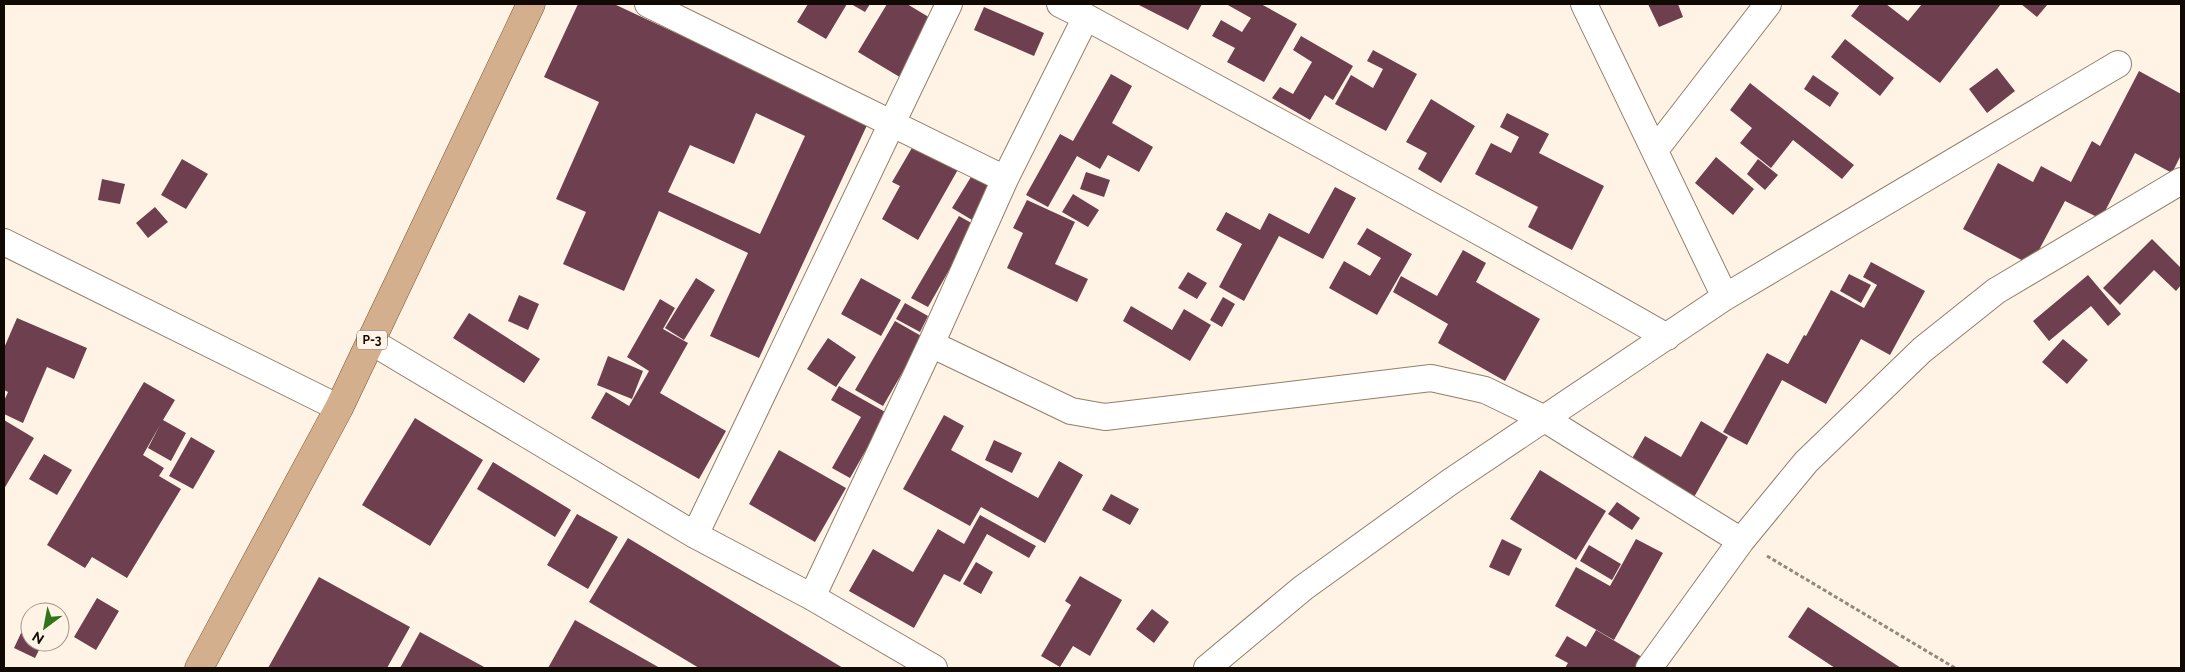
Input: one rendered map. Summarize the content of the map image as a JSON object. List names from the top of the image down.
{
  "streets": {
    "main road": ["P-3"]
  },
  "north": "bottom left"
}
